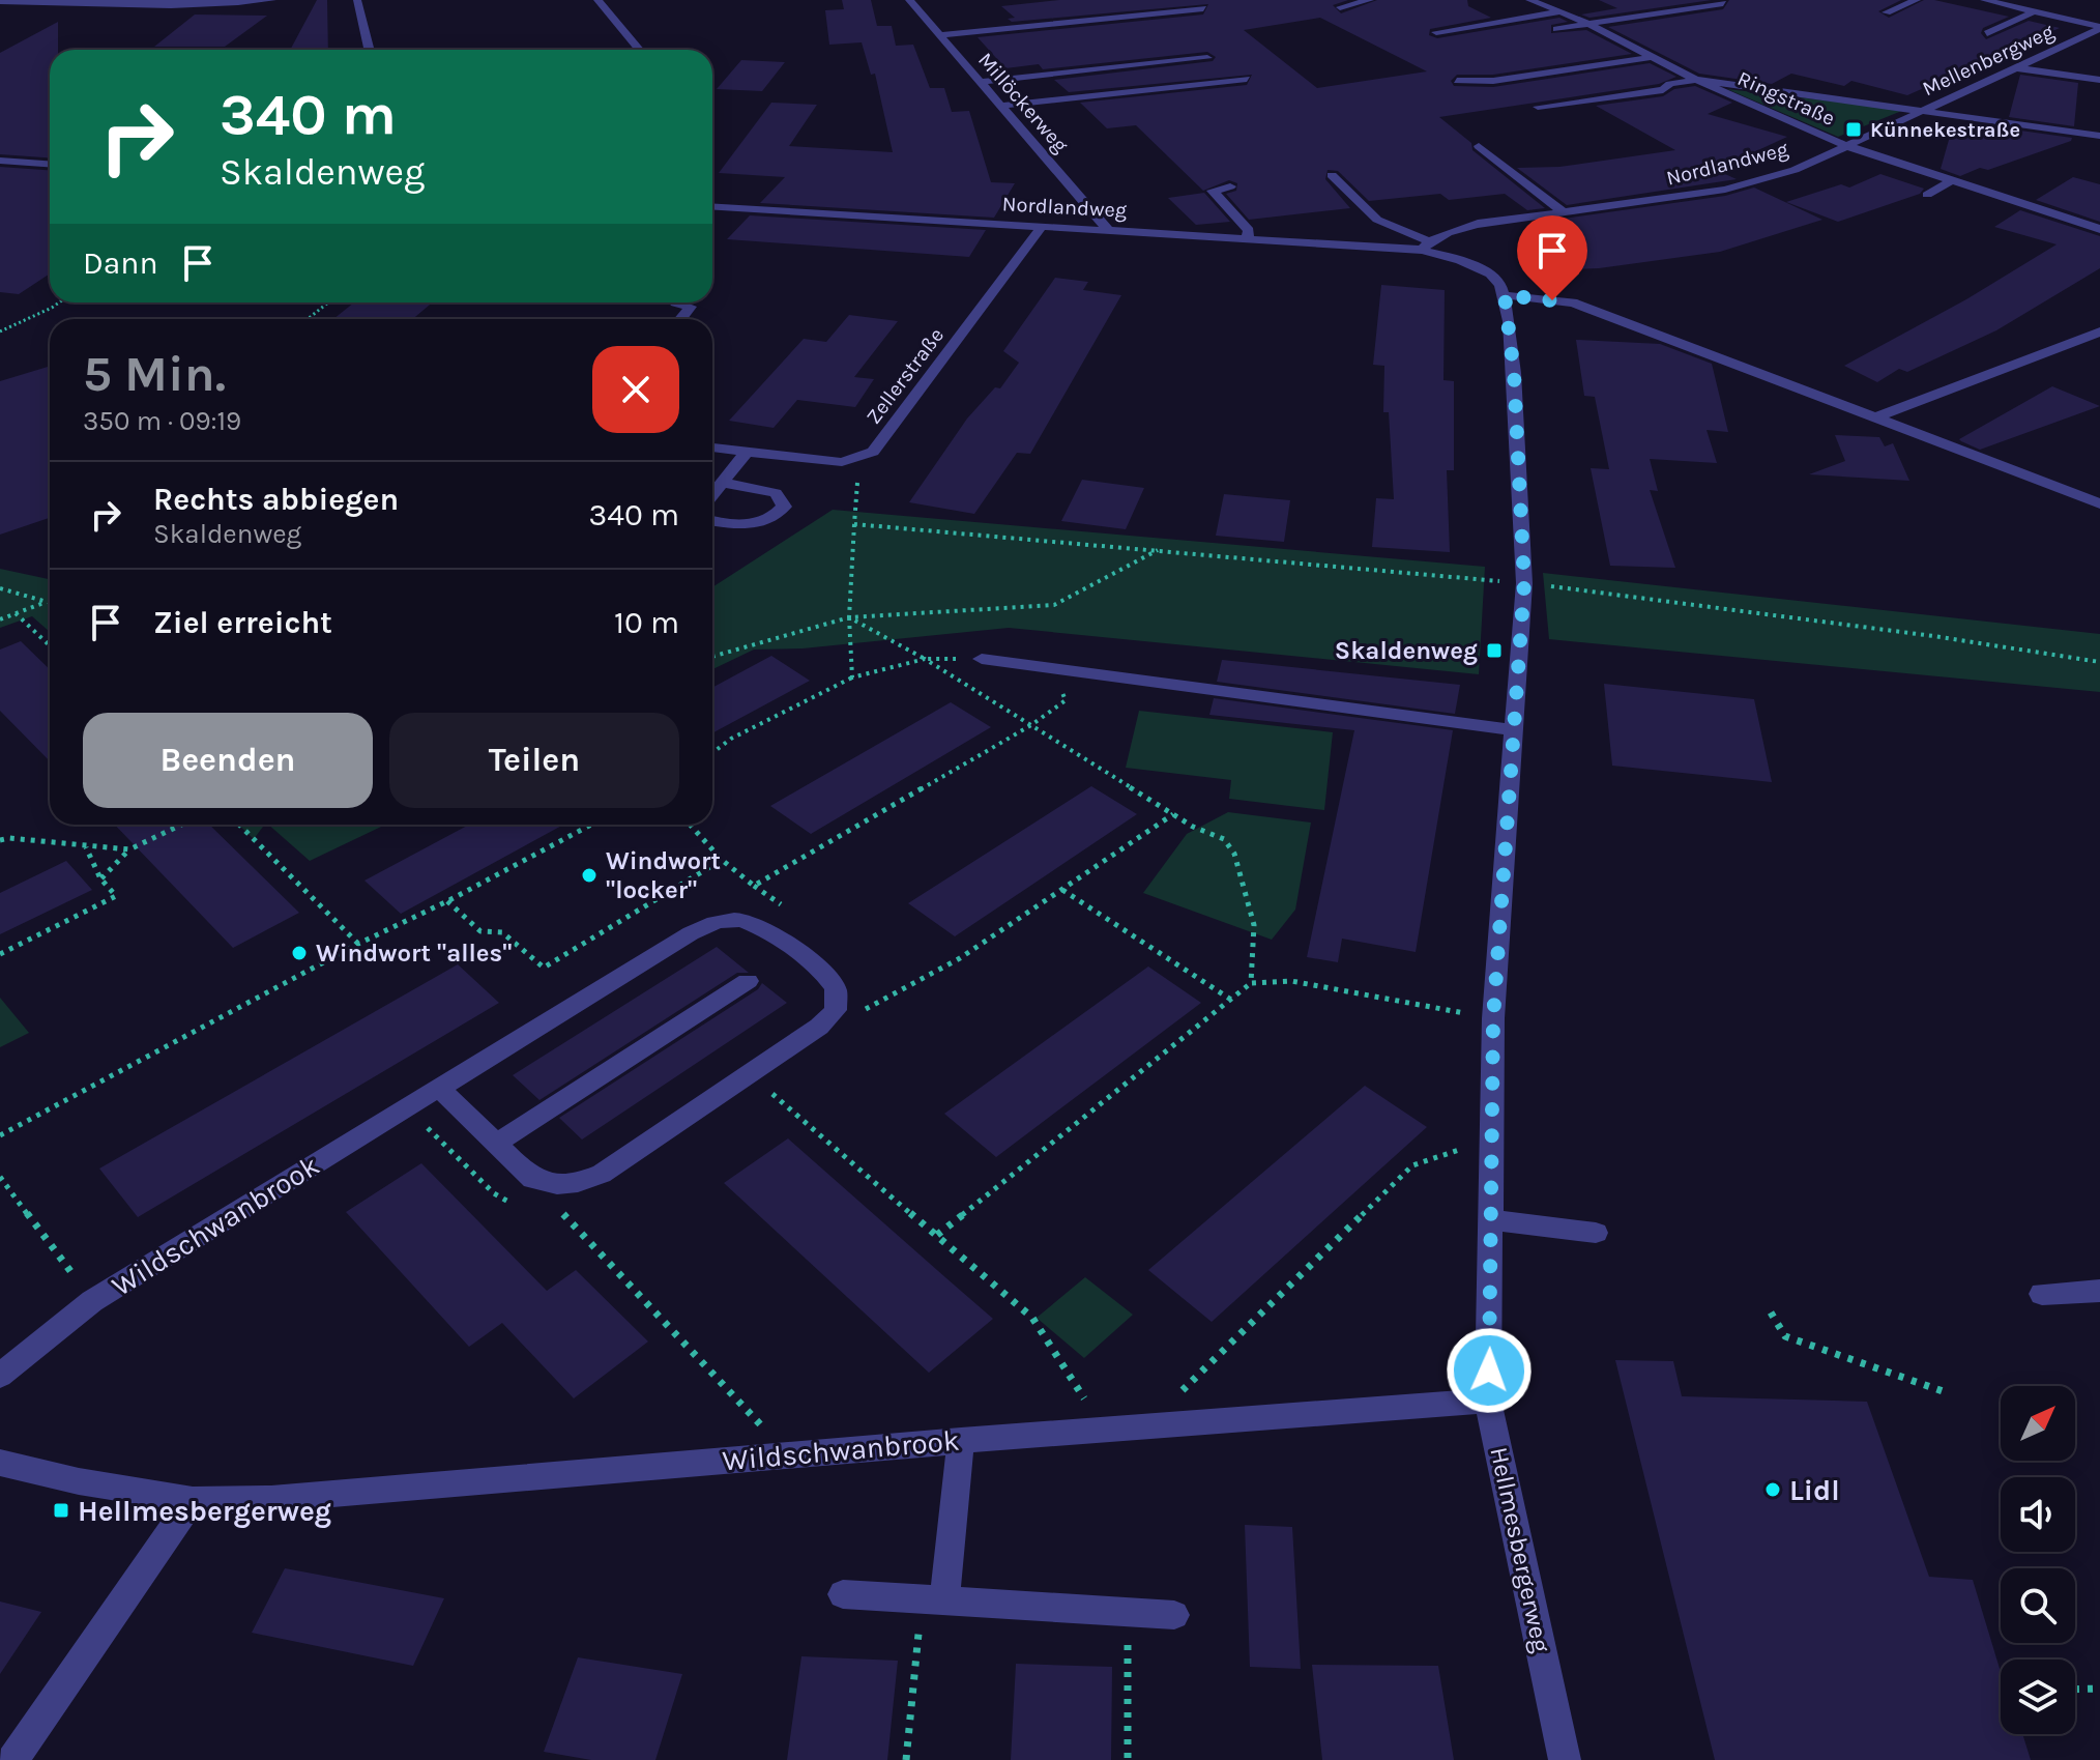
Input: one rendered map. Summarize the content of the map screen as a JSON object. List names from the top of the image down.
{
  "streets": {
    "street": [
      "Mellenbergweg",
      "Ringstraße",
      "Millöckerweg",
      "Nordlandweg",
      "Zellerstraße",
      "Wildschwanbrook",
      "Hellmesbergerweg"
    ]
  },
  "crossings": [
    ["Mellenbergweg", "Ringstraße"],
    ["Mellenbergweg", "Nordlandweg"],
    ["Ringstraße", "Nordlandweg"],
    ["Millöckerweg", "Nordlandweg"],
    ["Nordlandweg", "Zellerstraße"],
    ["Nordlandweg", "Hellmesbergerweg"],
    ["Wildschwanbrook", "Hellmesbergerweg"]
  ],
  "places": {
    "transit": ["Künnekestraße", "Skaldenweg", "Hellmesbergerweg"],
    "other": ["Windwort \"locker\"", "Windwort \"alles\"", "Lidl"]
  },
  "north": "top right",
  "page": {
    "turn": ["340 m", "Skaldenweg"],
    "then": "Dann",
    "heading": ["5 Min.", "350 m · 09:19"],
    "list": [
      {
        "name": "Rechts abbiegen",
        "note": "Skaldenweg",
        "value": "340 m"
      },
      {
        "name": "Ziel erreicht",
        "value": "10 m"
      }
    ],
    "buttons": ["Beenden", "Teilen"]
  }
}
